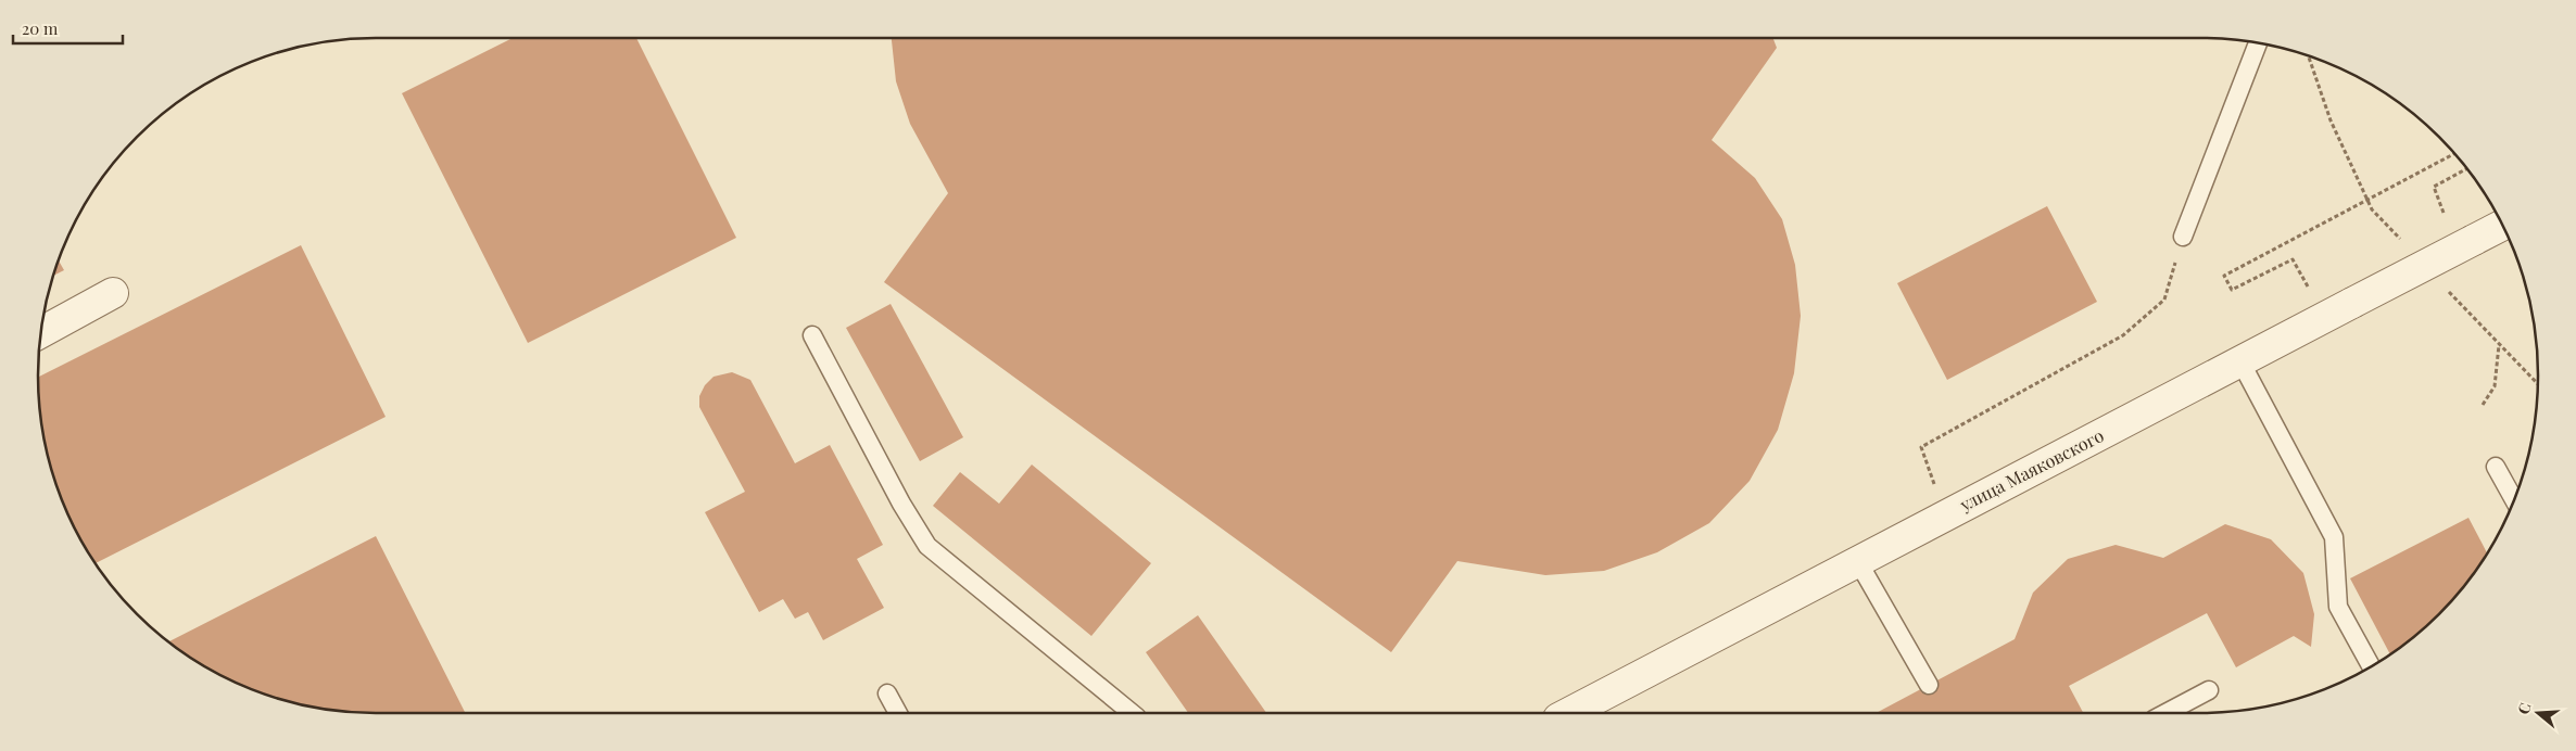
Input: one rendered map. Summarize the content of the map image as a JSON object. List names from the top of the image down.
{
  "streets": {
    "street": ["улица Маяковского"]
  },
  "scale_bar": "20 m",
  "north": "left"
}
